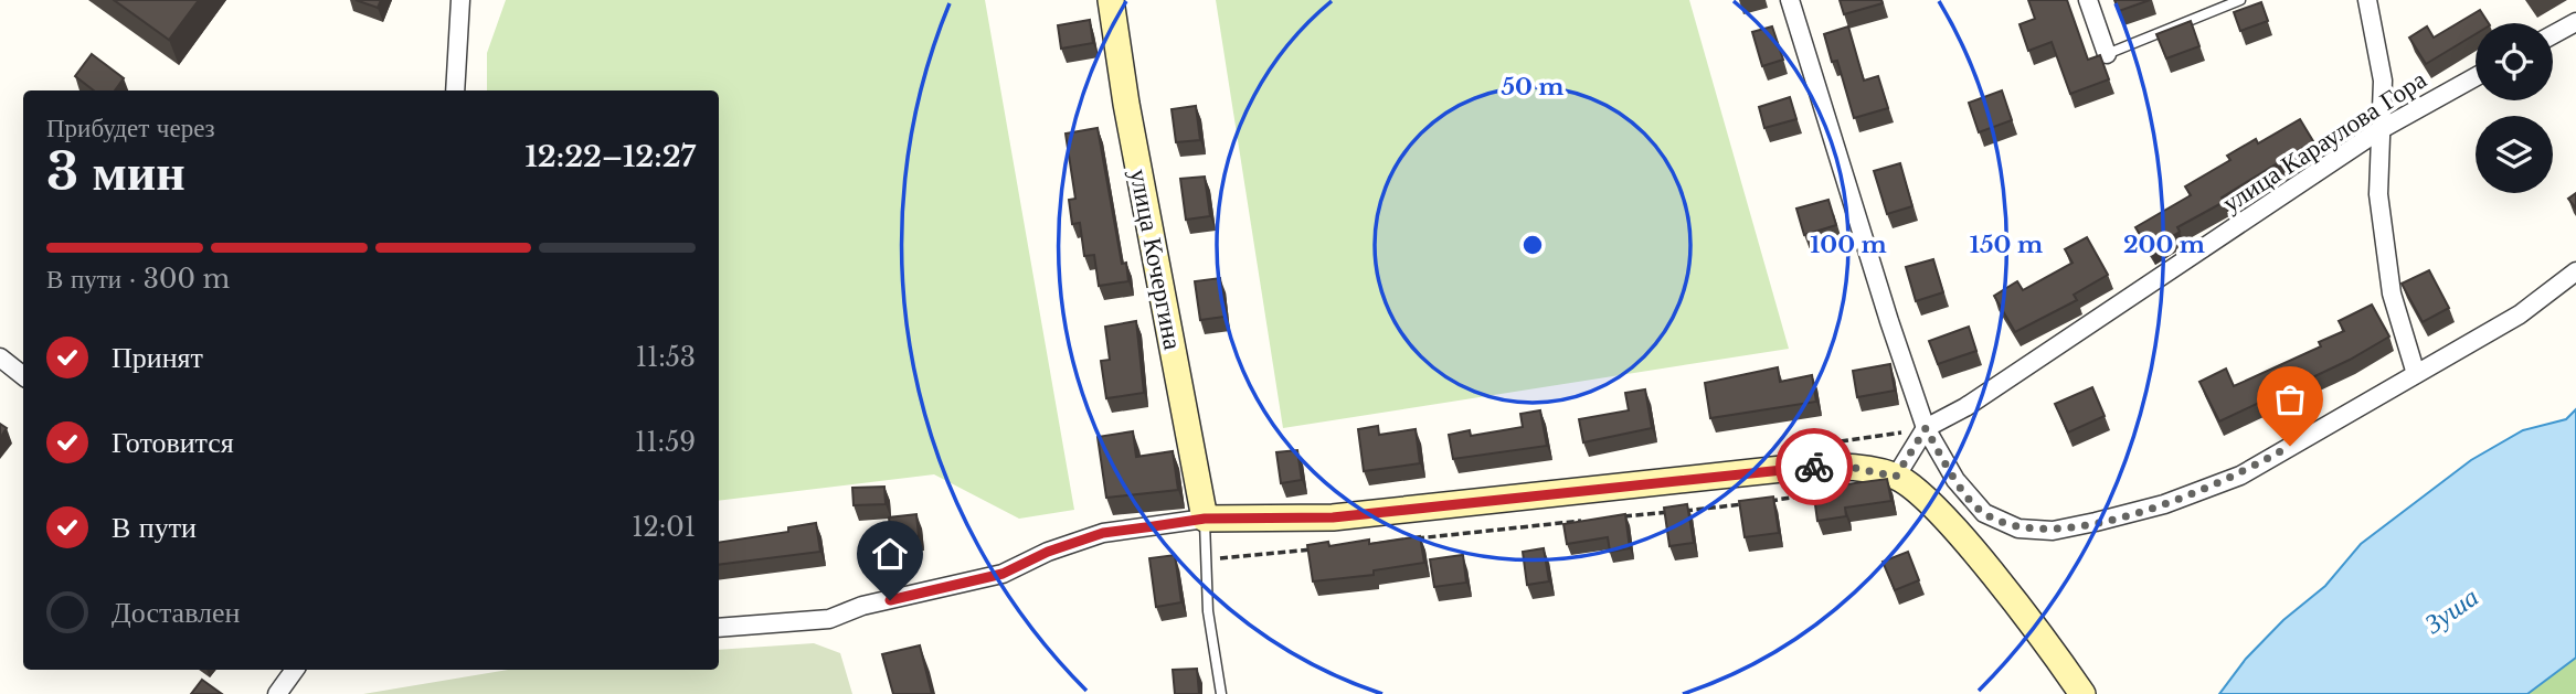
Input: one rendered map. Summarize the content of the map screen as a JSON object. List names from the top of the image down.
{
  "streets": {
    "main road": ["улица Кочергина"],
    "street": ["улица Караулова Гора"]
  },
  "water": ["Зуша"],
  "page": {
    "heading": ["3 мин", "Прибудет через", "12:22–12:27"],
    "bar": "В пути · 300 m",
    "list": [
      ["Принят", "11:53"],
      ["Готовится", "11:59"],
      ["В пути", "12:01"],
      "Доставлен"
    ]
  },
  "rings": [
    "50 m",
    "100 m",
    "150 m",
    "200 m"
  ]
}
